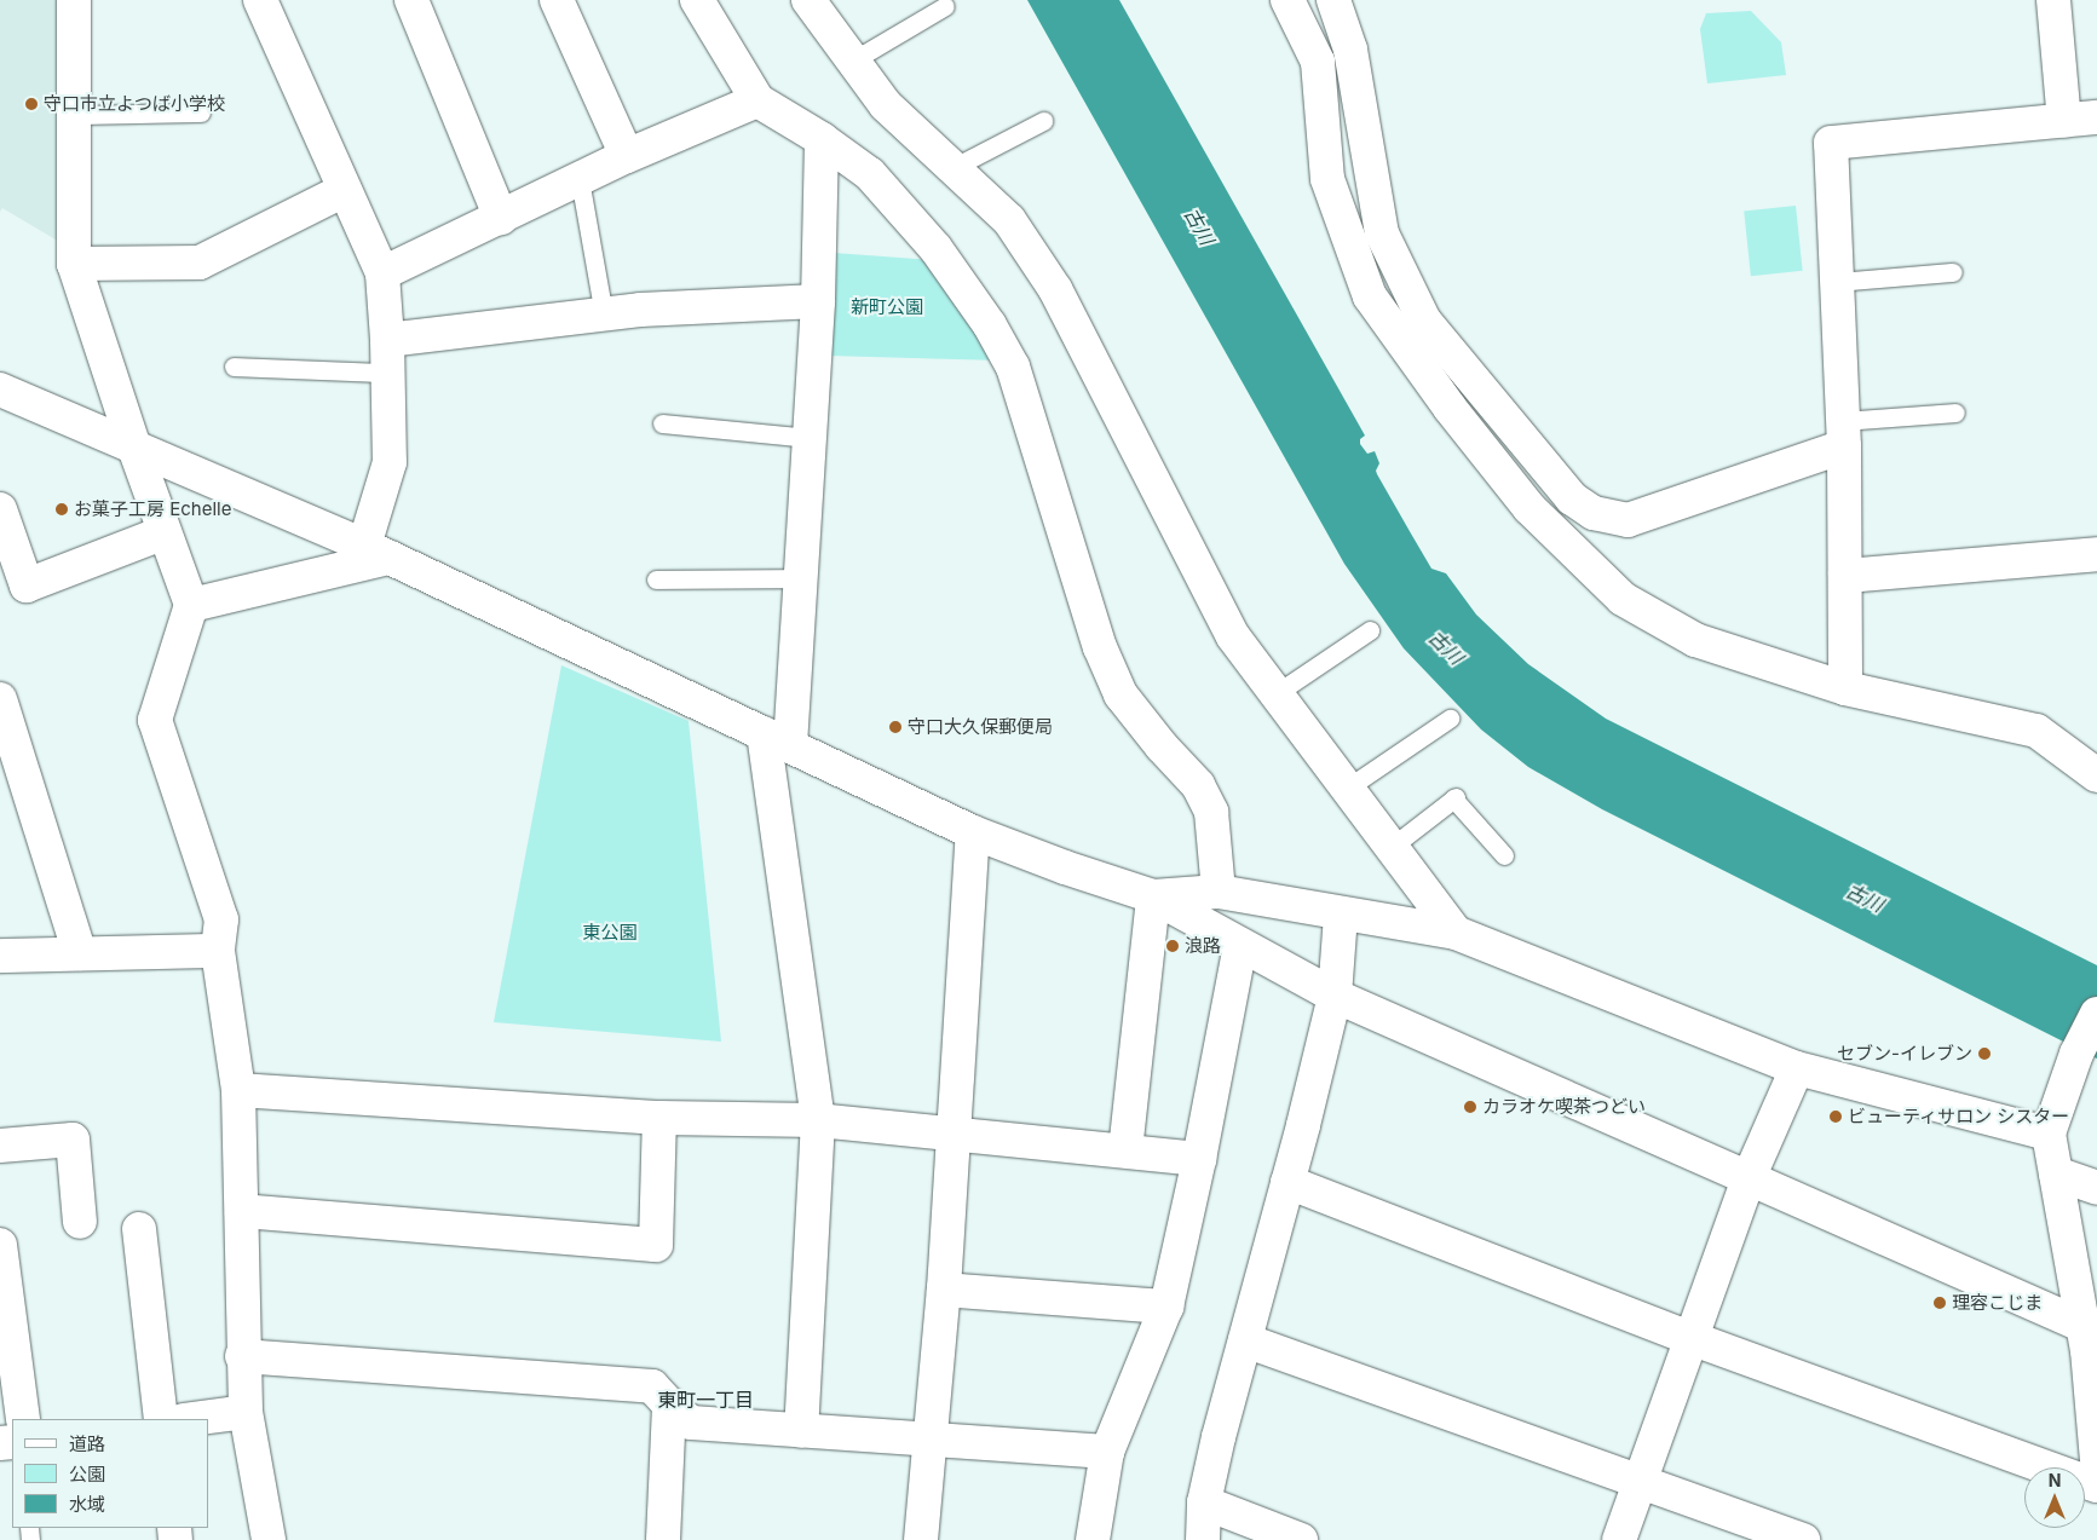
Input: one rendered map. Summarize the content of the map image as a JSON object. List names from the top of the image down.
{
  "districts": ["東町一丁目"],
  "water": ["古川"],
  "parks": ["新町公園", "東公園"],
  "places": [
    "守口市立よつば小学校",
    "お菓子工房 Echelle",
    "守口大久保郵便局",
    "浪路",
    "セブン-イレブン",
    "カラオケ喫茶つどい",
    "ビューティサロン シスター",
    "理容こじま"
  ],
  "legend": ["道路", "公園", "水域"],
  "north": "top"
}
